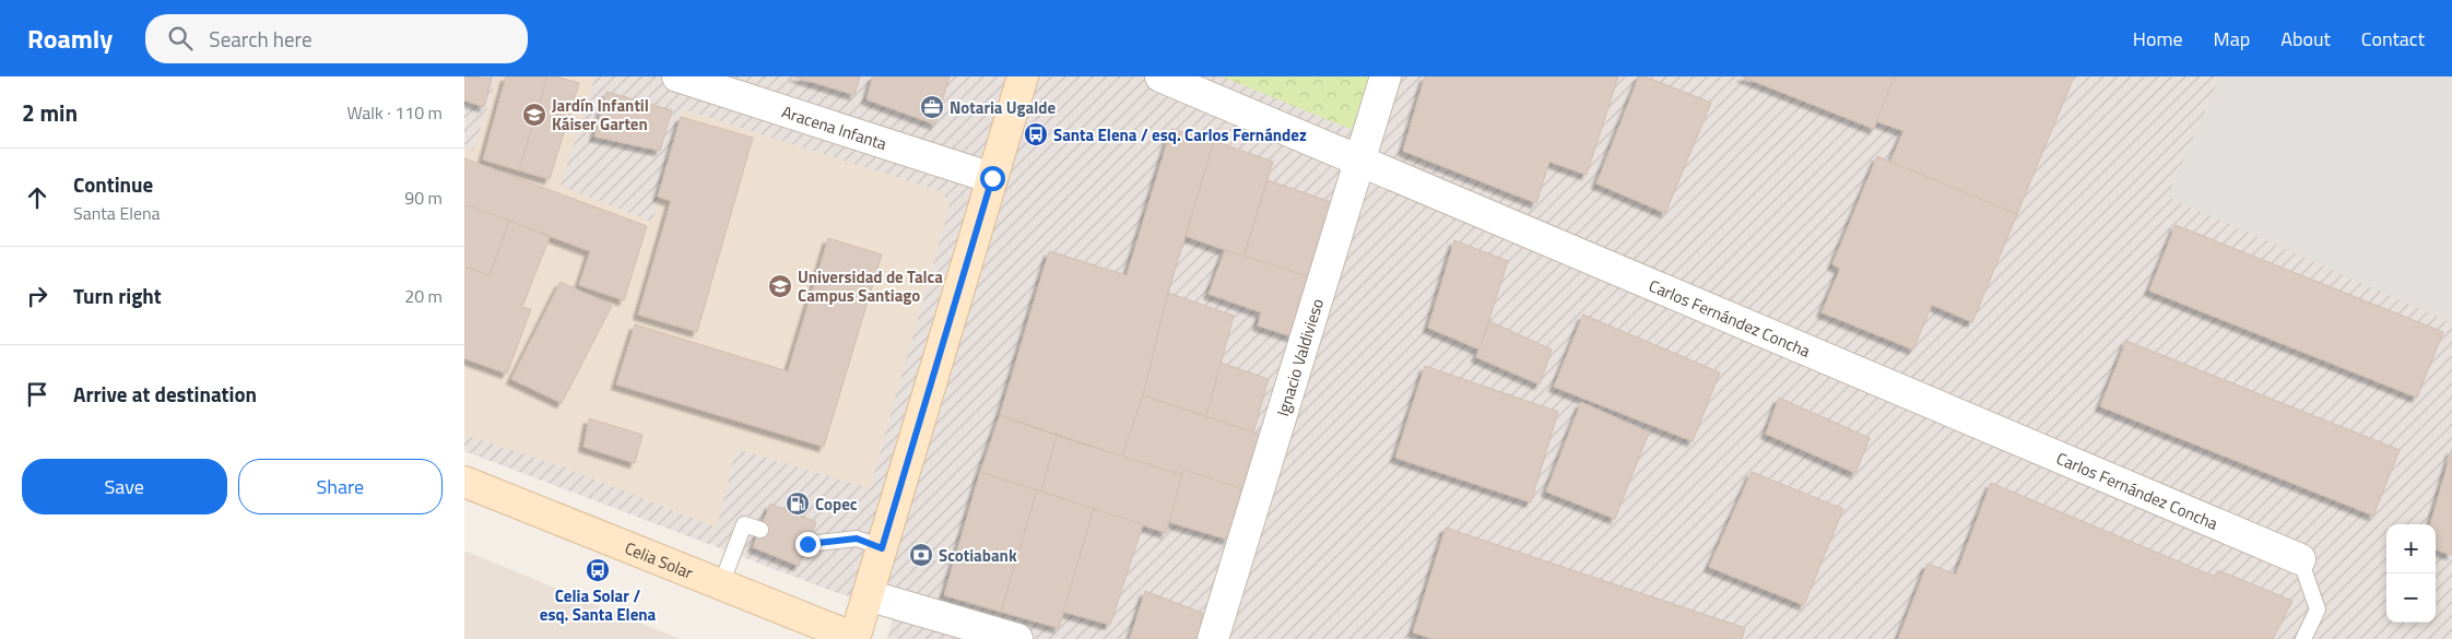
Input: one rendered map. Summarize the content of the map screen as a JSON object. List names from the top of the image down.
{
  "streets": {
    "main road": ["Celia Solar"],
    "street": ["Aracena Infanta", "Carlos Fernández Concha", "Ignacio Valdivieso"]
  },
  "crossings": [
    ["Carlos Fernández Concha", "Ignacio Valdivieso"]
  ],
  "places": {
    "office": ["Notaria Ugalde"],
    "school or university": ["Jardín Infantil Káiser Garten", "Universidad de Talca Campus Santiago"],
    "bus stop": ["Santa Elena / esq. Carlos Fernández", "Celia Solar / esq. Santa Elena"],
    "fuel station": ["Copec"],
    "bank": ["Scotiabank"]
  },
  "page": {
    "header": "Roamly",
    "search": "Search here",
    "nav": [
      "Home",
      "Map",
      "About",
      "Contact"
    ],
    "heading": ["2 min", "Walk · 110 m"],
    "list": [
      ["Continue", "Santa Elena", "90 m"],
      ["Turn right", "20 m"],
      "Arrive at destination"
    ],
    "buttons": ["Save", "Share"],
    "map_buttons": ["+", "−"]
  }
}
